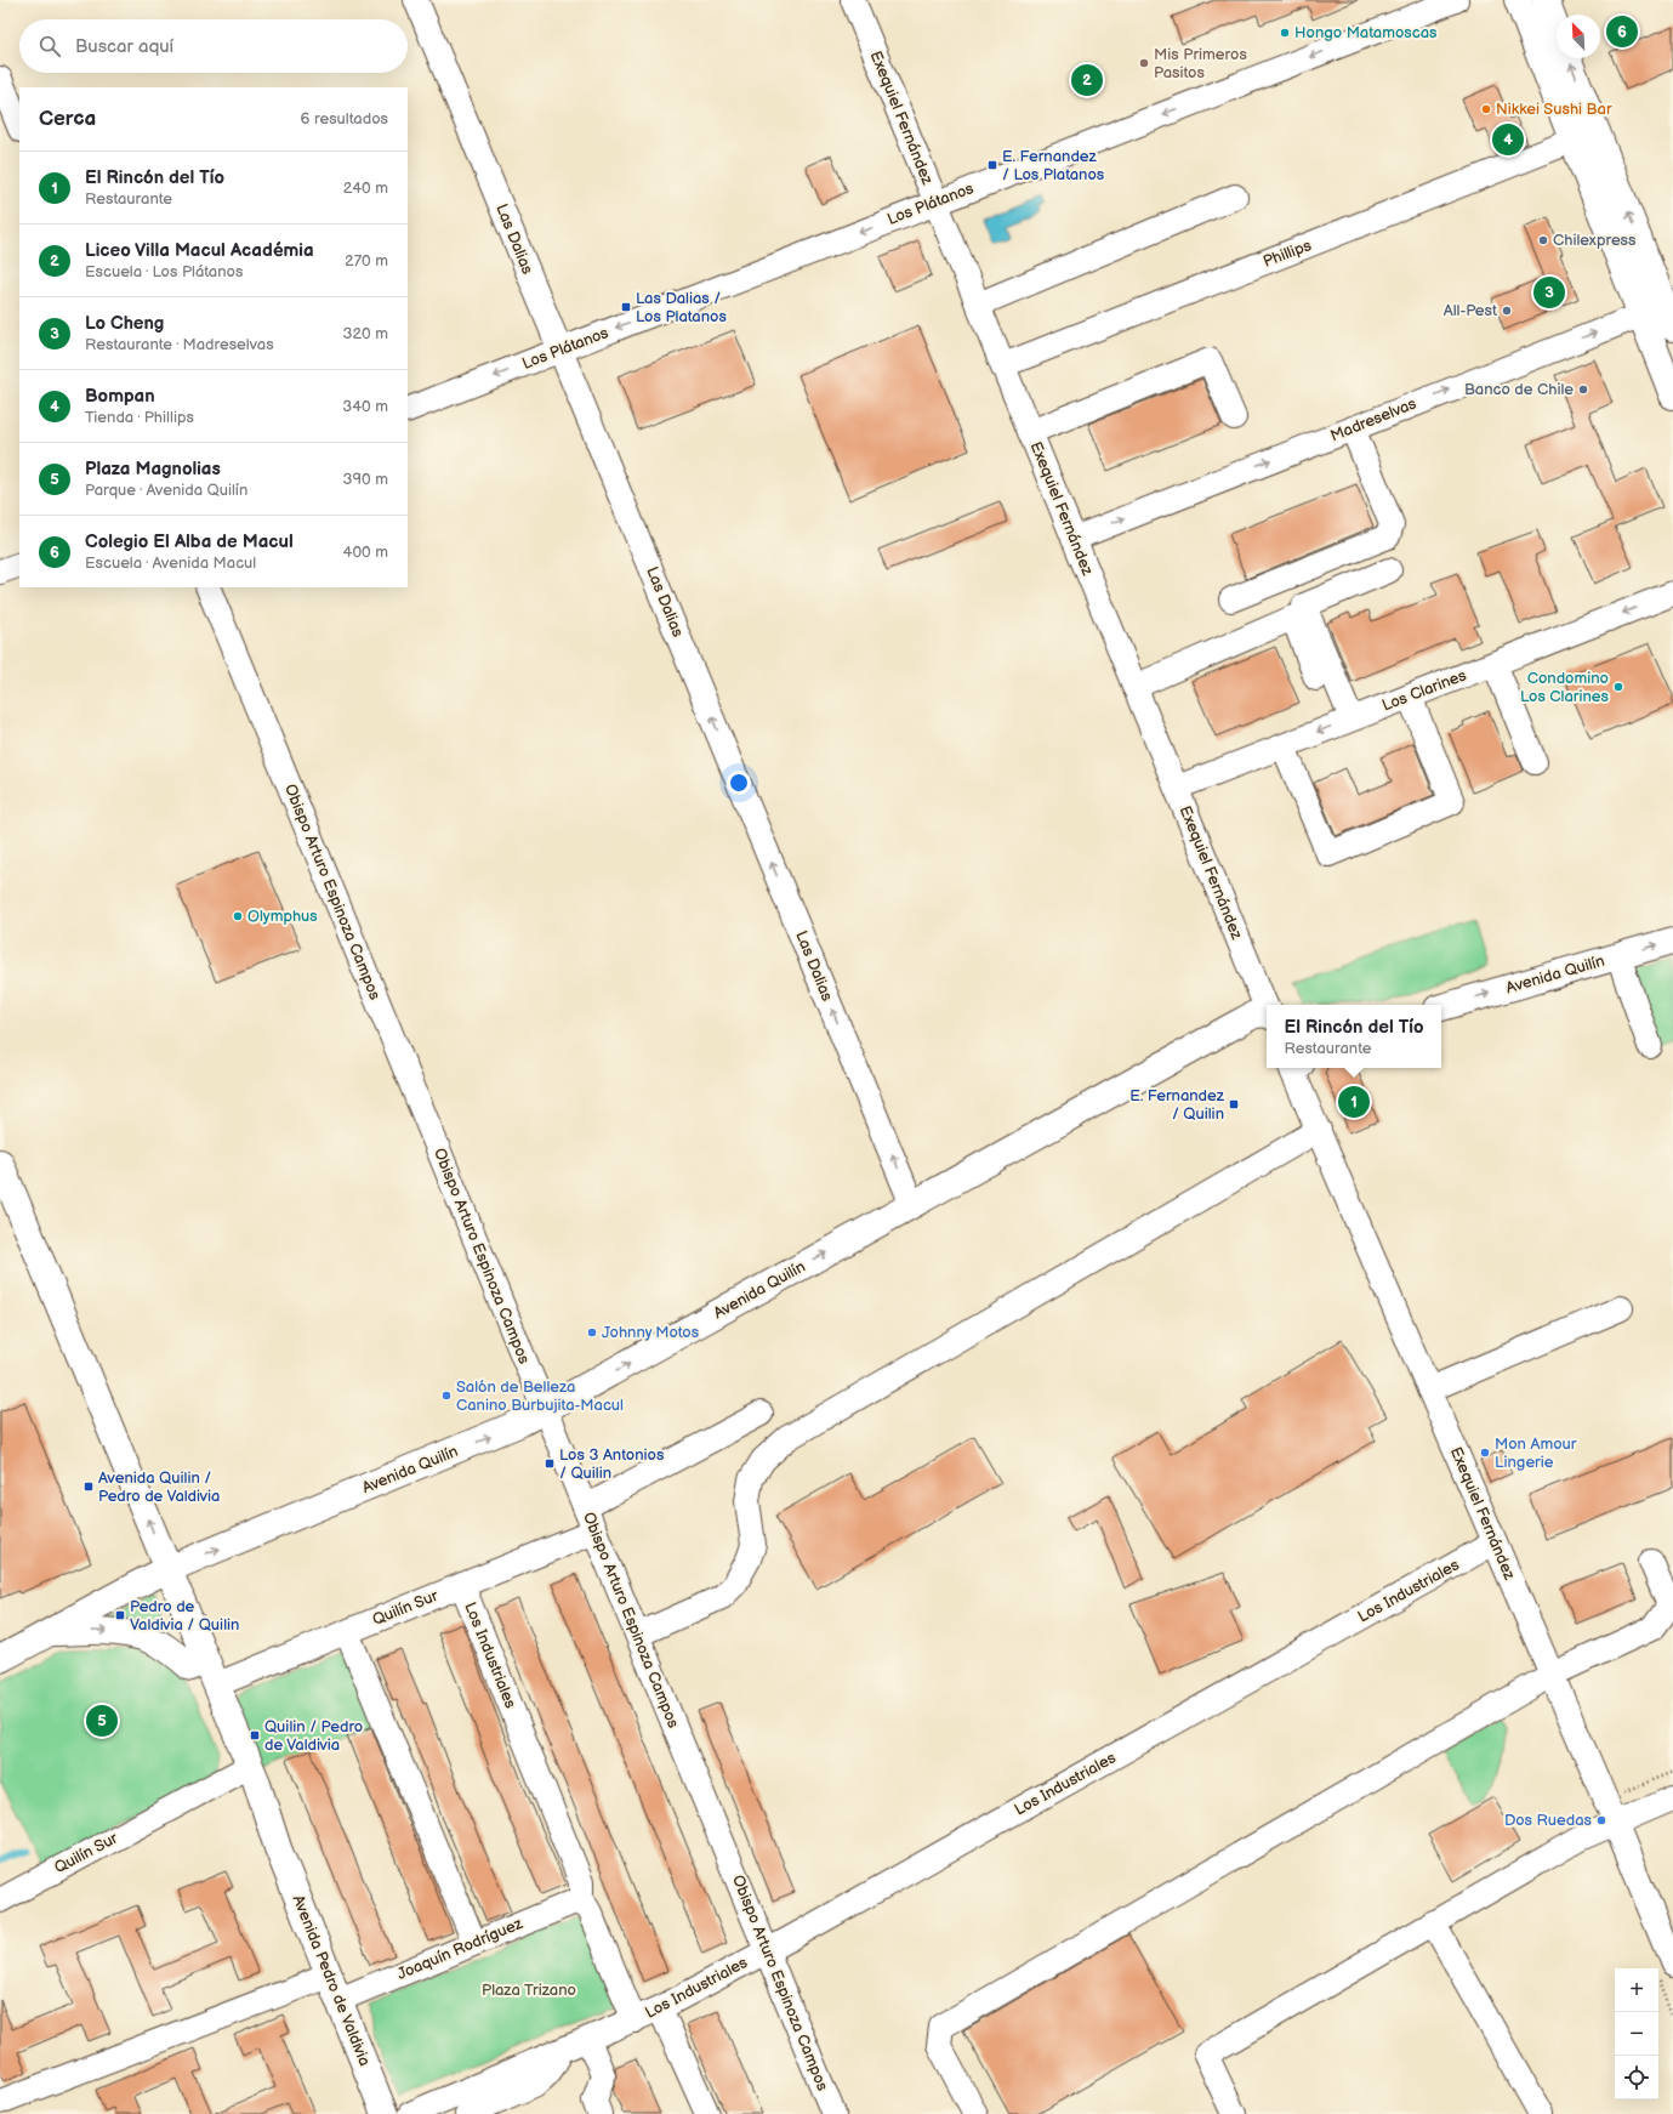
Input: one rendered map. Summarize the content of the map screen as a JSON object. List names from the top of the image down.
{
  "streets": {
    "main road": ["Avenida Quilín", "Avenida Pedro de Valdivia"],
    "street": [
      "Exequiel Fernández",
      "Los Plátanos",
      "Las Dalias",
      "Phillips",
      "Madreselvas",
      "Los Clarines",
      "Obispo Arturo Espinoza Campos",
      "Los Industriales",
      "Quilín Sur",
      "Joaquín Rodríguez"
    ]
  },
  "crossings": [
    ["Exequiel Fernández", "Los Plátanos"],
    ["Exequiel Fernández", "Phillips"],
    ["Exequiel Fernández", "Madreselvas"],
    ["Exequiel Fernández", "Los Clarines"],
    ["Exequiel Fernández", "Los Industriales"],
    ["Los Plátanos", "Las Dalias"],
    ["Las Dalias", "Avenida Quilín"],
    ["Obispo Arturo Espinoza Campos", "Avenida Quilín"],
    ["Obispo Arturo Espinoza Campos", "Los Industriales"],
    ["Obispo Arturo Espinoza Campos", "Quilín Sur"],
    ["Avenida Quilín", "Avenida Pedro de Valdivia"],
    ["Los Industriales", "Quilín Sur"],
    ["Los Industriales", "Joaquín Rodríguez"],
    ["Quilín Sur", "Avenida Pedro de Valdivia"],
    ["Joaquín Rodríguez", "Avenida Pedro de Valdivia"]
  ],
  "one_way": [
    "Los Plátanos",
    "Las Dalias",
    "Madreselvas",
    "Los Clarines",
    "Avenida Quilín"
  ],
  "parks": ["Plaza Trizano"],
  "places": {
    "other": [
      "Hongo Matamoscas",
      "Mis Primeros Pasitos",
      "Nikkei Sushi Bar",
      "Chilexpress",
      "All-Pest",
      "Banco de Chile",
      "Condomino Los Clarines",
      "Olymphus",
      "Johnny Motos",
      "Salón de Belleza Canino Burbujita-Macul",
      "Mon Amour Lingerie",
      "Dos Ruedas"
    ],
    "transit": [
      "E. Fernandez / Los Platanos",
      "Las Dalias / Los Platanos",
      "E. Fernandez / Quilin",
      "Los 3 Antonios / Quilin",
      "Avenida Quilin / Pedro de Valdivia",
      "Pedro de Valdivia / Quilin",
      "Quilin / Pedro de Valdivia"
    ]
  },
  "north": "top left",
  "page": {
    "pins": [
      "6",
      "2",
      "4",
      "3",
      "1",
      "5"
    ],
    "search": "Buscar aquí",
    "heading": ["Cerca", "6 resultados"],
    "list": [
      {
        "mark": "1",
        "name": "El Rincón del Tío",
        "note": "Restaurante",
        "value": "240 m"
      },
      {
        "mark": "2",
        "name": "Liceo Villa Macul Académia",
        "note": "Escuela · Los Plátanos",
        "value": "270 m"
      },
      {
        "mark": "3",
        "name": "Lo Cheng",
        "note": "Restaurante · Madreselvas",
        "value": "320 m"
      },
      {
        "mark": "4",
        "name": "Bompan",
        "note": "Tienda · Phillips",
        "value": "340 m"
      },
      {
        "mark": "5",
        "name": "Plaza Magnolias",
        "note": "Parque · Avenida Quilín",
        "value": "390 m"
      },
      {
        "mark": "6",
        "name": "Colegio El Alba de Macul",
        "note": "Escuela · Avenida Macul",
        "value": "400 m"
      }
    ],
    "popup": ["El Rincón del Tío", "Restaurante"],
    "map_buttons": ["+", "−"]
  }
}
